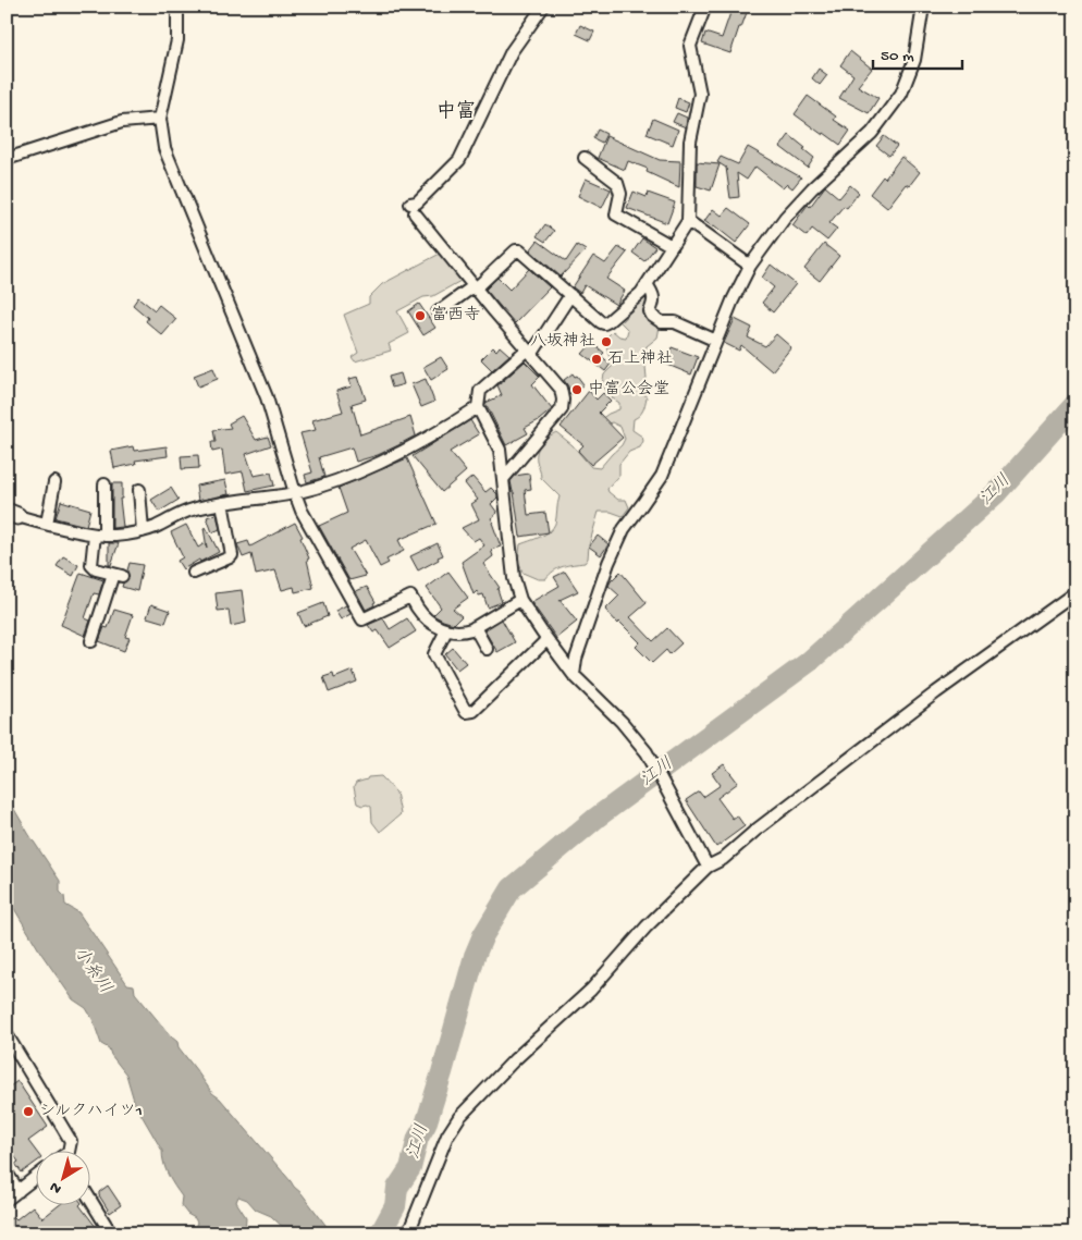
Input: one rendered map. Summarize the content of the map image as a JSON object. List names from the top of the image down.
{
  "districts": ["中富"],
  "water": ["江川", "小糸川"],
  "places": [
    "富西寺",
    "八坂神社",
    "石上神社",
    "中富公会堂",
    "シルクハイツ1"
  ],
  "scale_bar": "50 m",
  "north": "bottom left"
}
